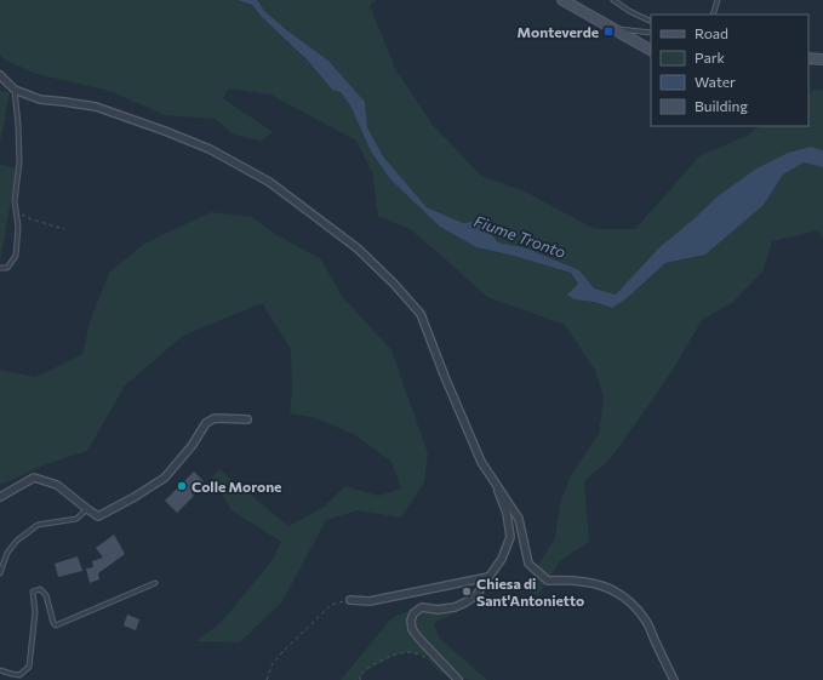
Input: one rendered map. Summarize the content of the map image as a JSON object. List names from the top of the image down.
{
  "water": ["Fiume Tronto"],
  "places": {
    "transit": ["Monteverde"],
    "other": ["Colle Morone", "Chiesa di Sant'Antonietto"]
  },
  "legend": [
    "Road",
    "Park",
    "Water",
    "Building"
  ]
}
